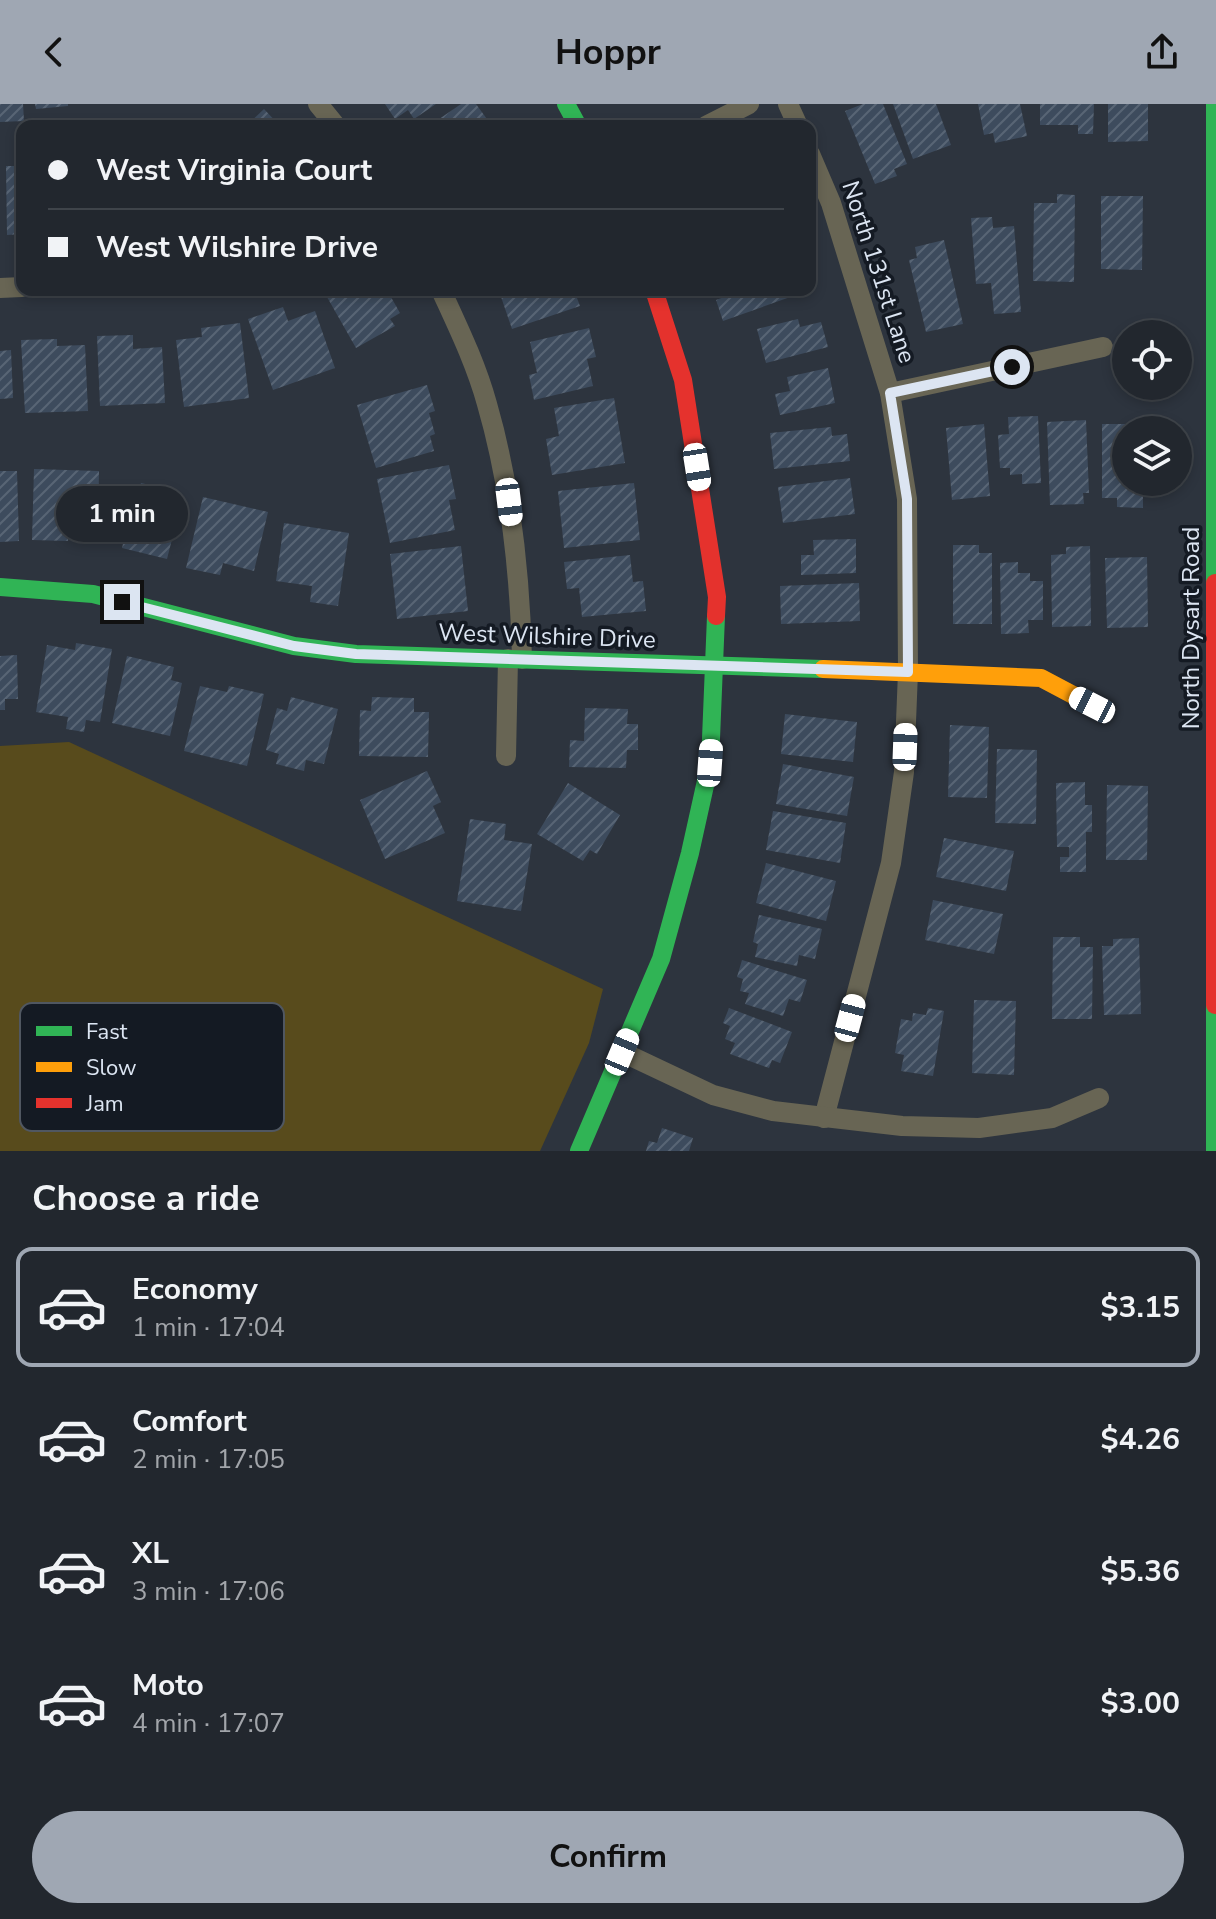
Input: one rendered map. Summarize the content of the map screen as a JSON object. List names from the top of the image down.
{
  "streets": {
    "street": ["North 131st Lane", "North Dysart Road", "West Wilshire Drive"]
  },
  "crossings": [
    ["North 131st Lane", "West Wilshire Drive"]
  ],
  "legend": ["Fast", "Slow", "Jam"],
  "page": {
    "header": "Hoppr",
    "banner": ["West Virginia Court", "West Wilshire Drive"],
    "bubble": "1 min",
    "heading": "Choose a ride",
    "list": [
      {
        "name": "Economy",
        "note": "1 min · 17:04",
        "value": "$3.15"
      },
      {
        "name": "Comfort",
        "note": "2 min · 17:05",
        "value": "$4.26"
      },
      {
        "name": "XL",
        "note": "3 min · 17:06",
        "value": "$5.36"
      },
      {
        "name": "Moto",
        "note": "4 min · 17:07",
        "value": "$3.00"
      }
    ],
    "buttons": "Confirm"
  }
}
